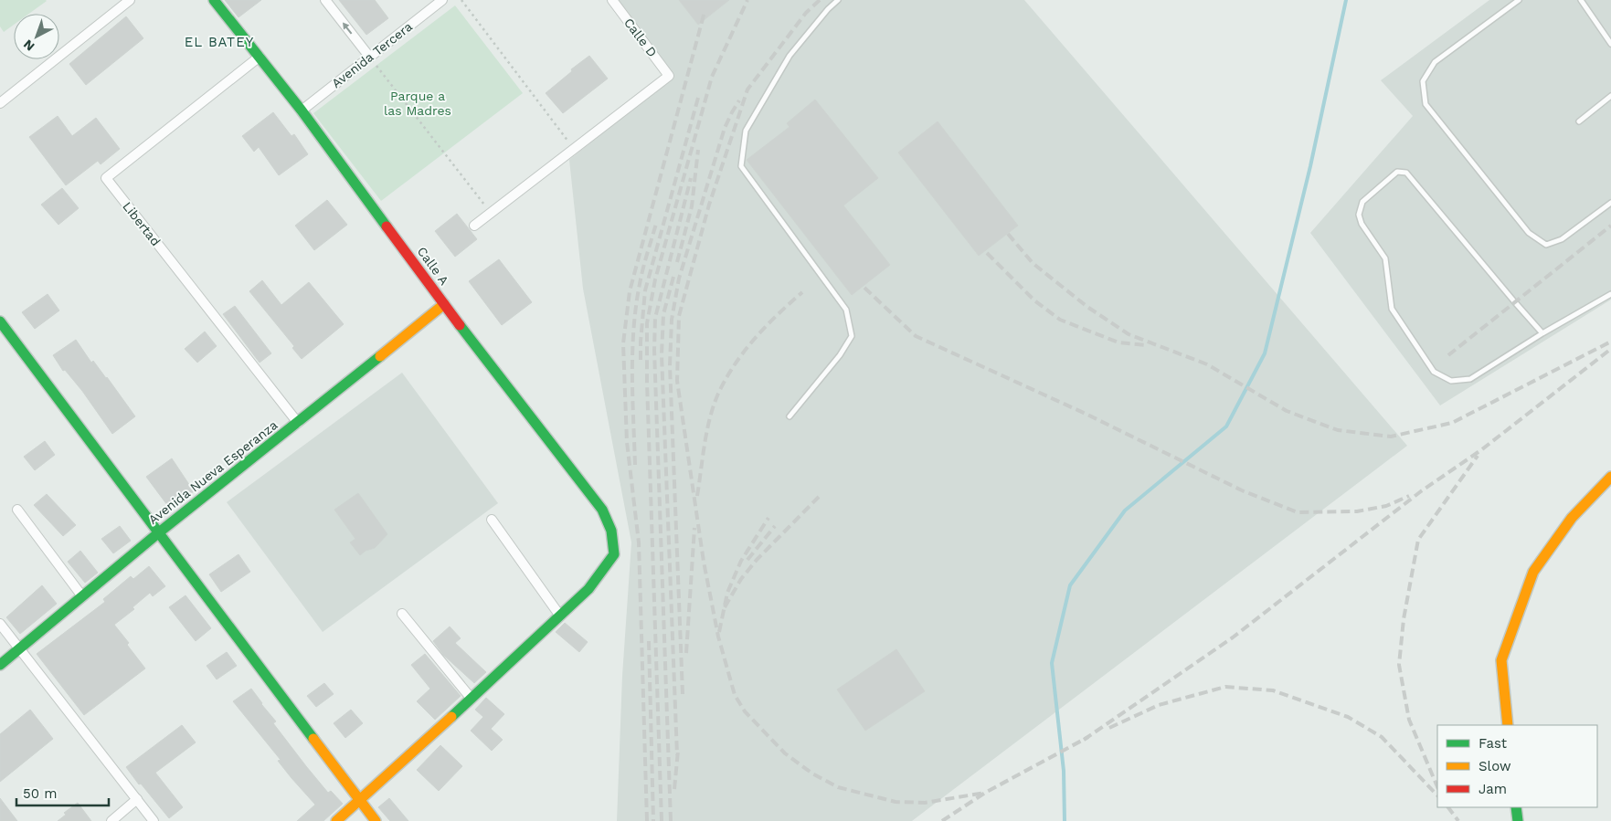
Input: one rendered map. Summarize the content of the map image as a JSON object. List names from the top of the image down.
{
  "streets": {
    "street": [
      "Calle D",
      "Avenida Tercera",
      "Libertad",
      "Calle A",
      "Avenida Nueva Esperanza"
    ]
  },
  "crossings": [
    ["Avenida Tercera", "Calle A"],
    ["Libertad", "Calle A"],
    ["Libertad", "Avenida Nueva Esperanza"],
    ["Calle A", "Avenida Nueva Esperanza"]
  ],
  "districts": ["EL BATEY"],
  "parks": ["Parque a las Madres"],
  "legend": ["Fast", "Slow", "Jam"],
  "scale_bar": "50 m",
  "north": "bottom left"
}
